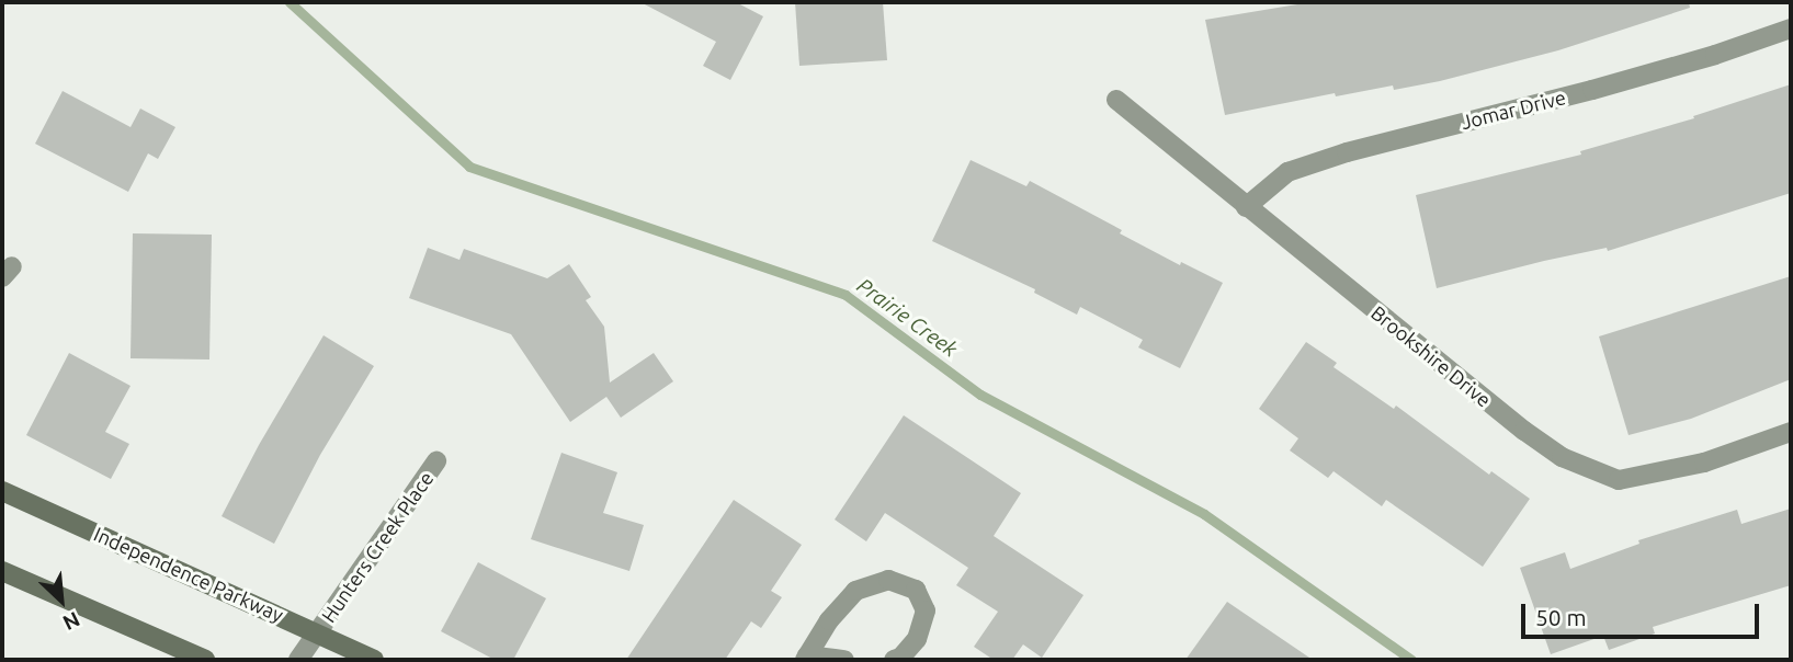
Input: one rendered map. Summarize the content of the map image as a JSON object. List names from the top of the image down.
{
  "streets": {
    "main road": ["Independence Parkway"],
    "street": ["Jomar Drive", "Brookshire Drive", "Hunters Creek Place"]
  },
  "crossings": [
    ["Jomar Drive", "Brookshire Drive"],
    ["Hunters Creek Place", "Independence Parkway"]
  ],
  "water": ["Prairie Creek"],
  "scale_bar": "50 m",
  "north": "bottom right"
}
